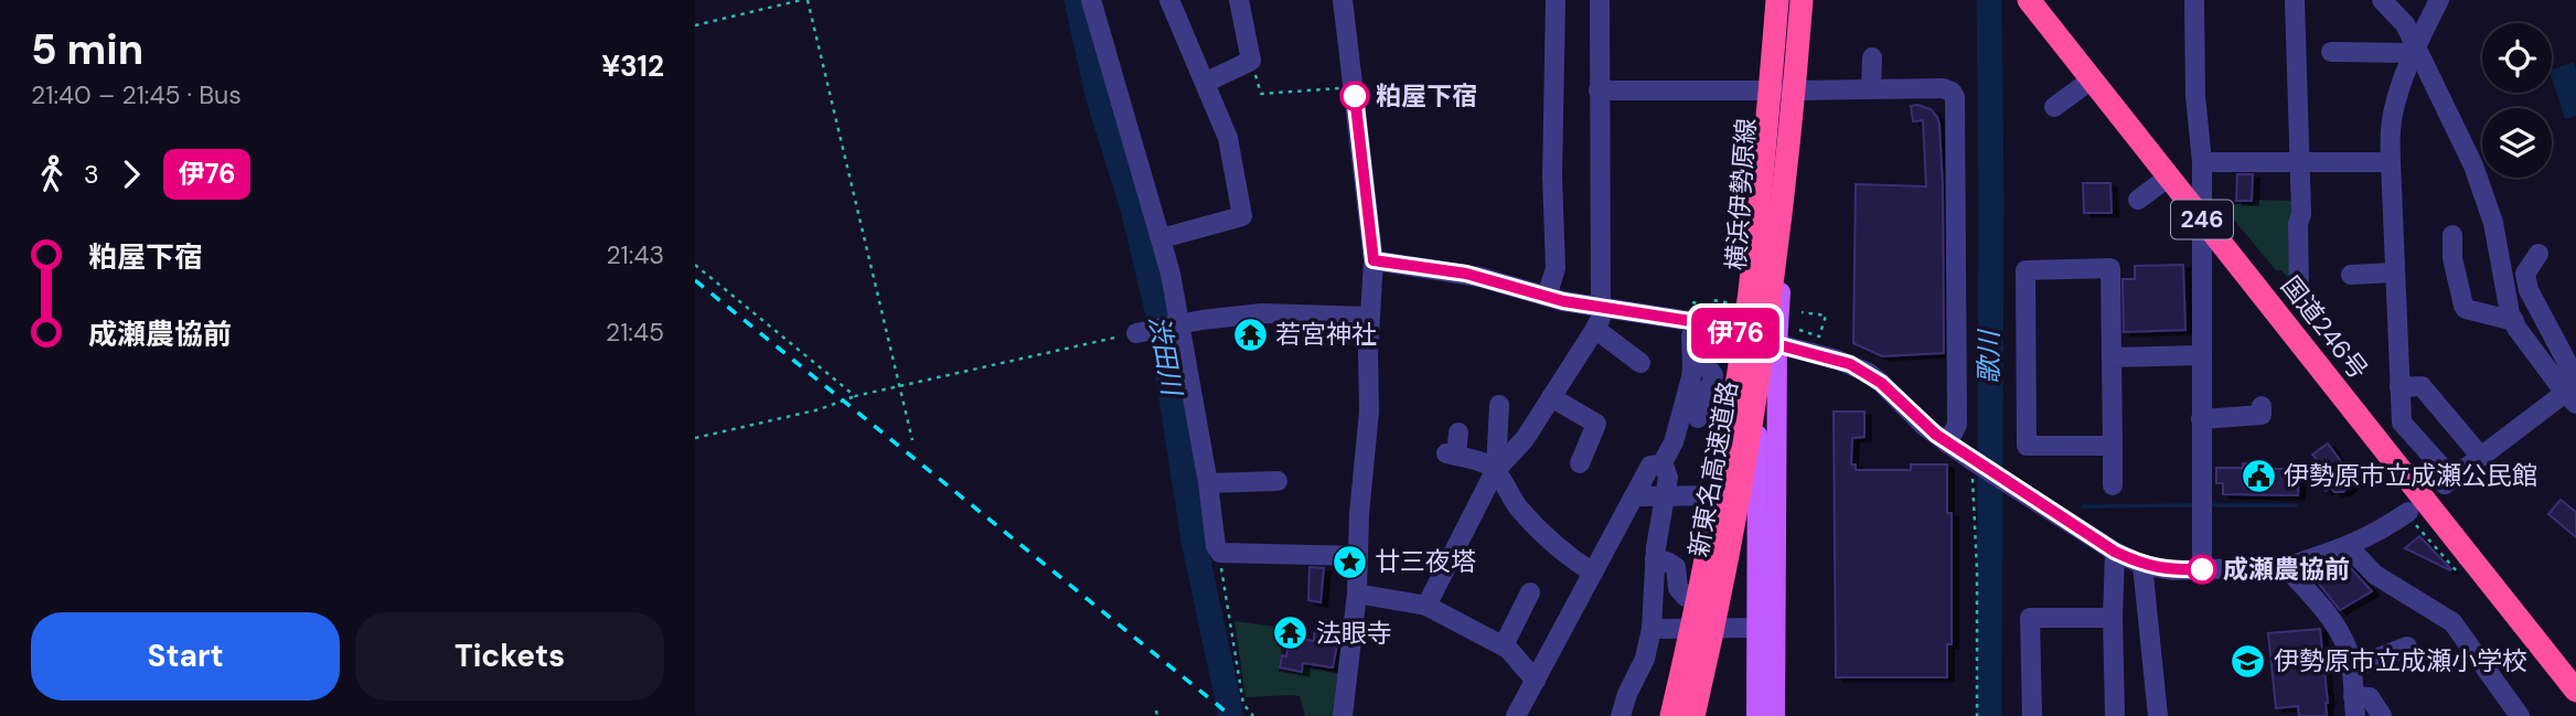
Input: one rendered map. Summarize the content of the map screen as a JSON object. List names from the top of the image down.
{
  "streets": {
    "highway": ["246", "国道246号", "新東名高速道路"],
    "main road": ["横浜伊勢原線"]
  },
  "crossings": [
    ["横浜伊勢原線", "新東名高速道路"]
  ],
  "water": ["渋田川", "歌川"],
  "places": {
    "other": ["粕屋下宿", "成瀬農協前"],
    "temple": ["若宮神社", "法眼寺"],
    "public building": ["伊勢原市立成瀬公民館"],
    "place": ["廿三夜塔"],
    "school or university": ["伊勢原市立成瀬小学校"]
  },
  "lines": ["bus line 伊76"],
  "page": {
    "heading": ["5 min", "21:40 – 21:45 · Bus", "¥312"],
    "on_map": "伊76",
    "legs": ["3", "伊76"],
    "list": [
      {
        "name": "粕屋下宿",
        "value": "21:43"
      },
      {
        "name": "成瀬農協前",
        "value": "21:45"
      }
    ],
    "buttons": ["Start", "Tickets"]
  }
}
